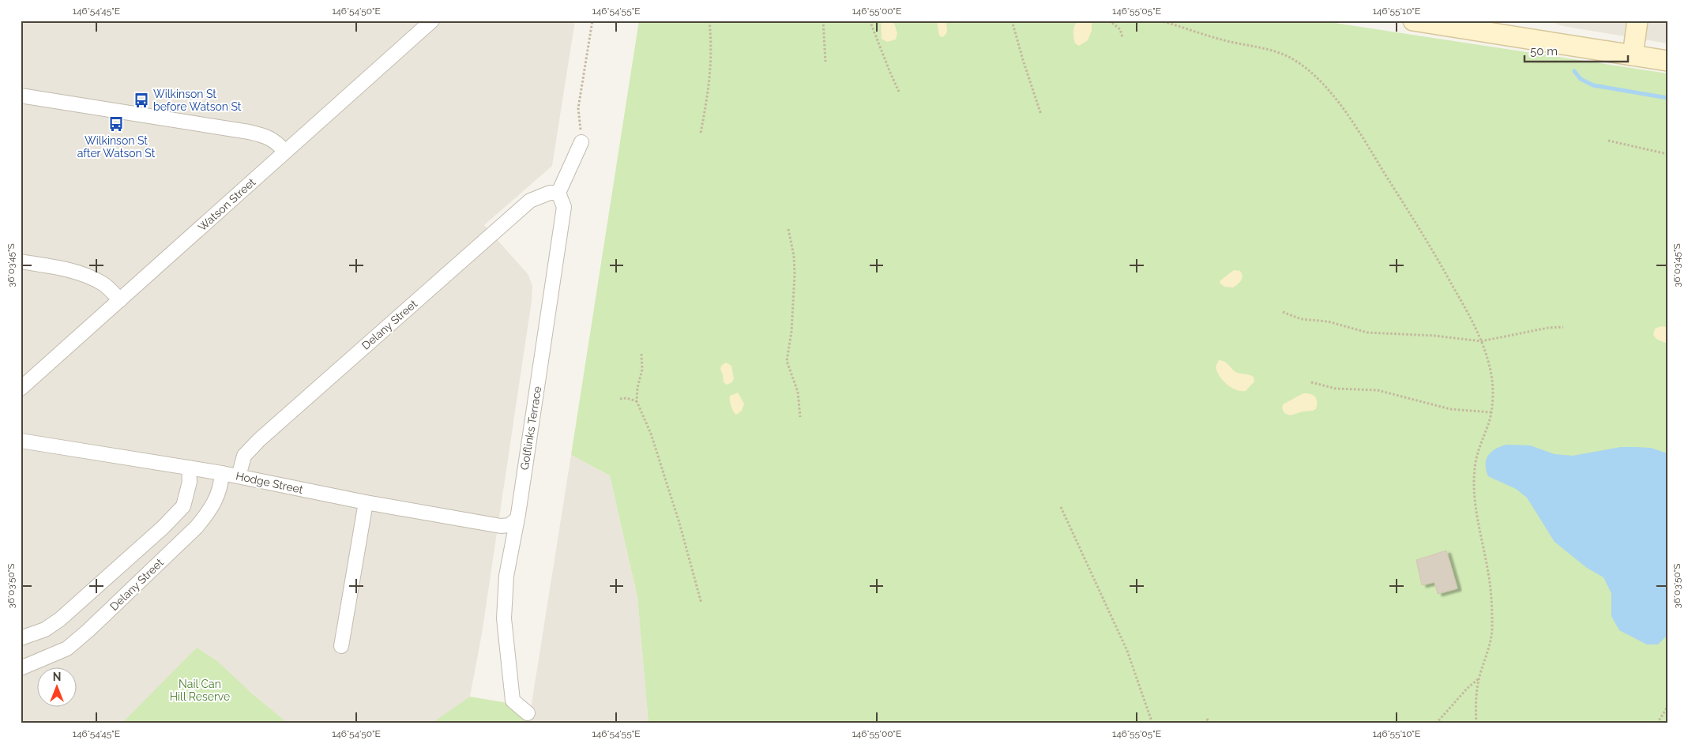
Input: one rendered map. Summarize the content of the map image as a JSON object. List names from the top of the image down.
{
  "streets": {
    "street": [
      "Watson Street",
      "Delany Street",
      "Golflinks Terrace",
      "Hodge Street"
    ]
  },
  "crossings": [
    ["Delany Street", "Golflinks Terrace"],
    ["Delany Street", "Hodge Street"],
    ["Golflinks Terrace", "Hodge Street"]
  ],
  "parks": ["Nail Can Hill Reserve"],
  "places": {
    "bus stop": ["Wilkinson St before Watson St", "Wilkinson St after Watson St"]
  },
  "scale_bar": "50 m",
  "north": "top",
  "coordinates": [
    "146°54'45\"E",
    "146°54'50\"E",
    "146°54'55\"E",
    "146°55'00\"E",
    "146°55'05\"E",
    "146°55'10\"E",
    "36°03'45\"S",
    "36°03'50\"S"
  ]
}
